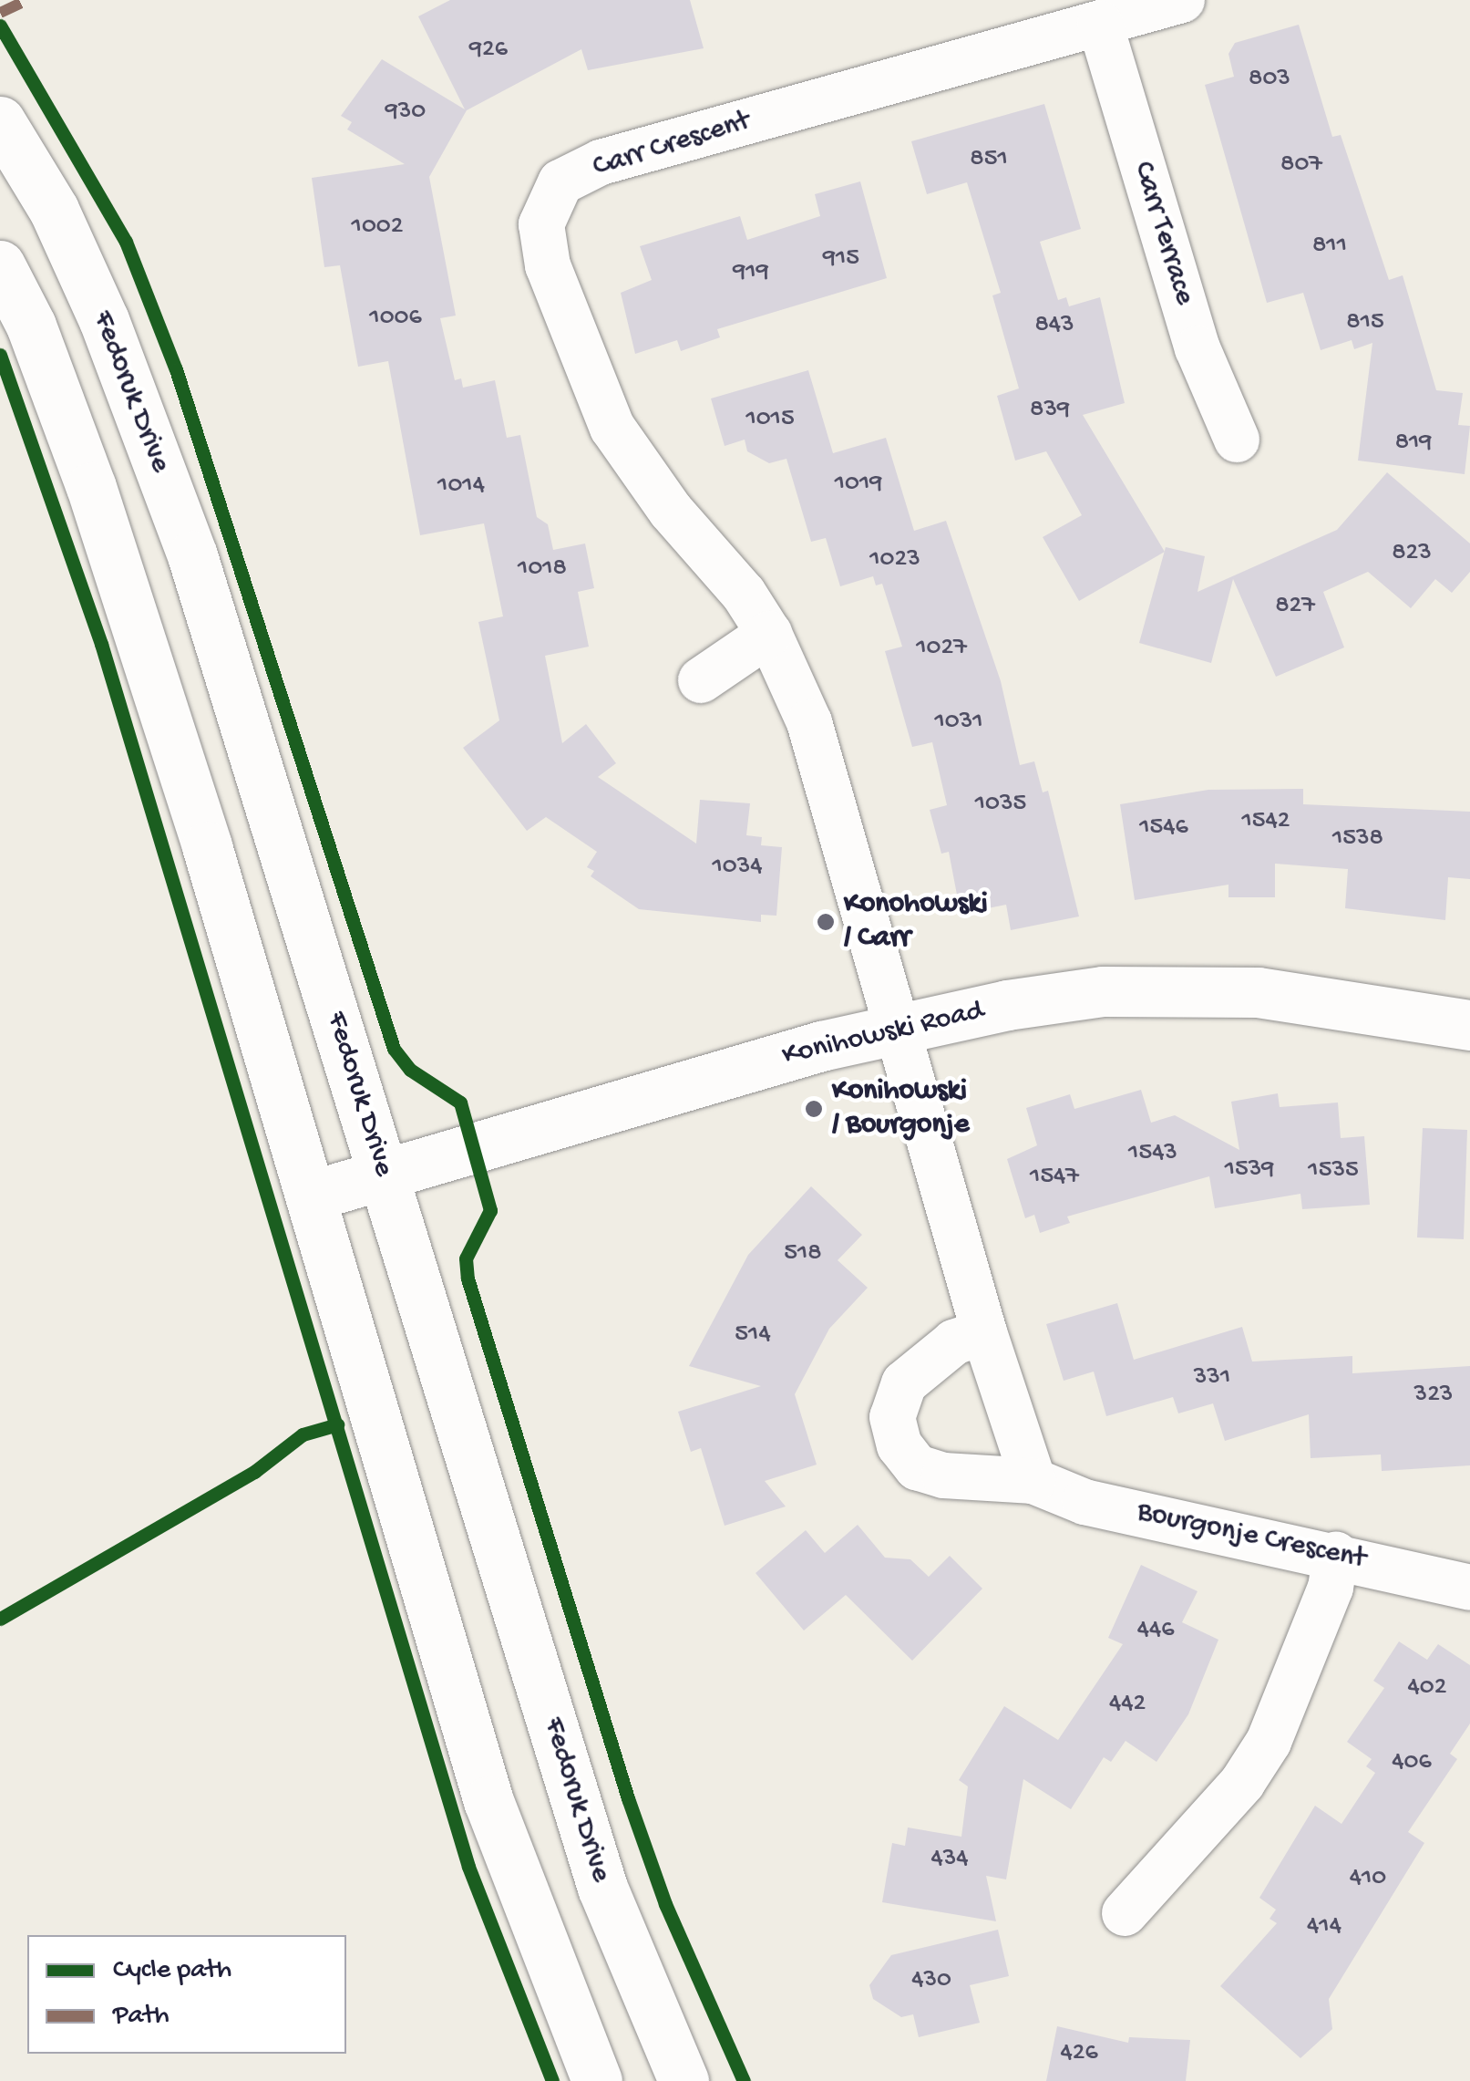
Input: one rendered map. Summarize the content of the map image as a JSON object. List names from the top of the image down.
{
  "streets": {
    "main road": ["Fedoruk Drive", "Konihowski Road"],
    "street": ["Carr Crescent", "Carr Terrace", "Bourgonje Crescent"]
  },
  "crossings": [
    ["Carr Crescent", "Carr Terrace"],
    ["Carr Crescent", "Konihowski Road"],
    ["Fedoruk Drive", "Konihowski Road"]
  ],
  "places": ["Konohowski / Carr", "Konihowski / Bourgonje"],
  "house_numbers": [
    "926",
    "803",
    "930",
    "851",
    "807",
    "1002",
    "811",
    "915",
    "919",
    "1006",
    "815",
    "843",
    "839",
    "1015",
    "819",
    "1019",
    "1014",
    "823",
    "1023",
    "1018",
    "827",
    "1027",
    "1031",
    "1035",
    "1542",
    "1546",
    "1538",
    "1034",
    "1543",
    "1539",
    "1535",
    "1547",
    "518",
    "514",
    "331",
    "323",
    "446",
    "402",
    "442",
    "406",
    "434",
    "410",
    "414",
    "430",
    "426"
  ],
  "legend": ["Cycle path", "Path"]
}
